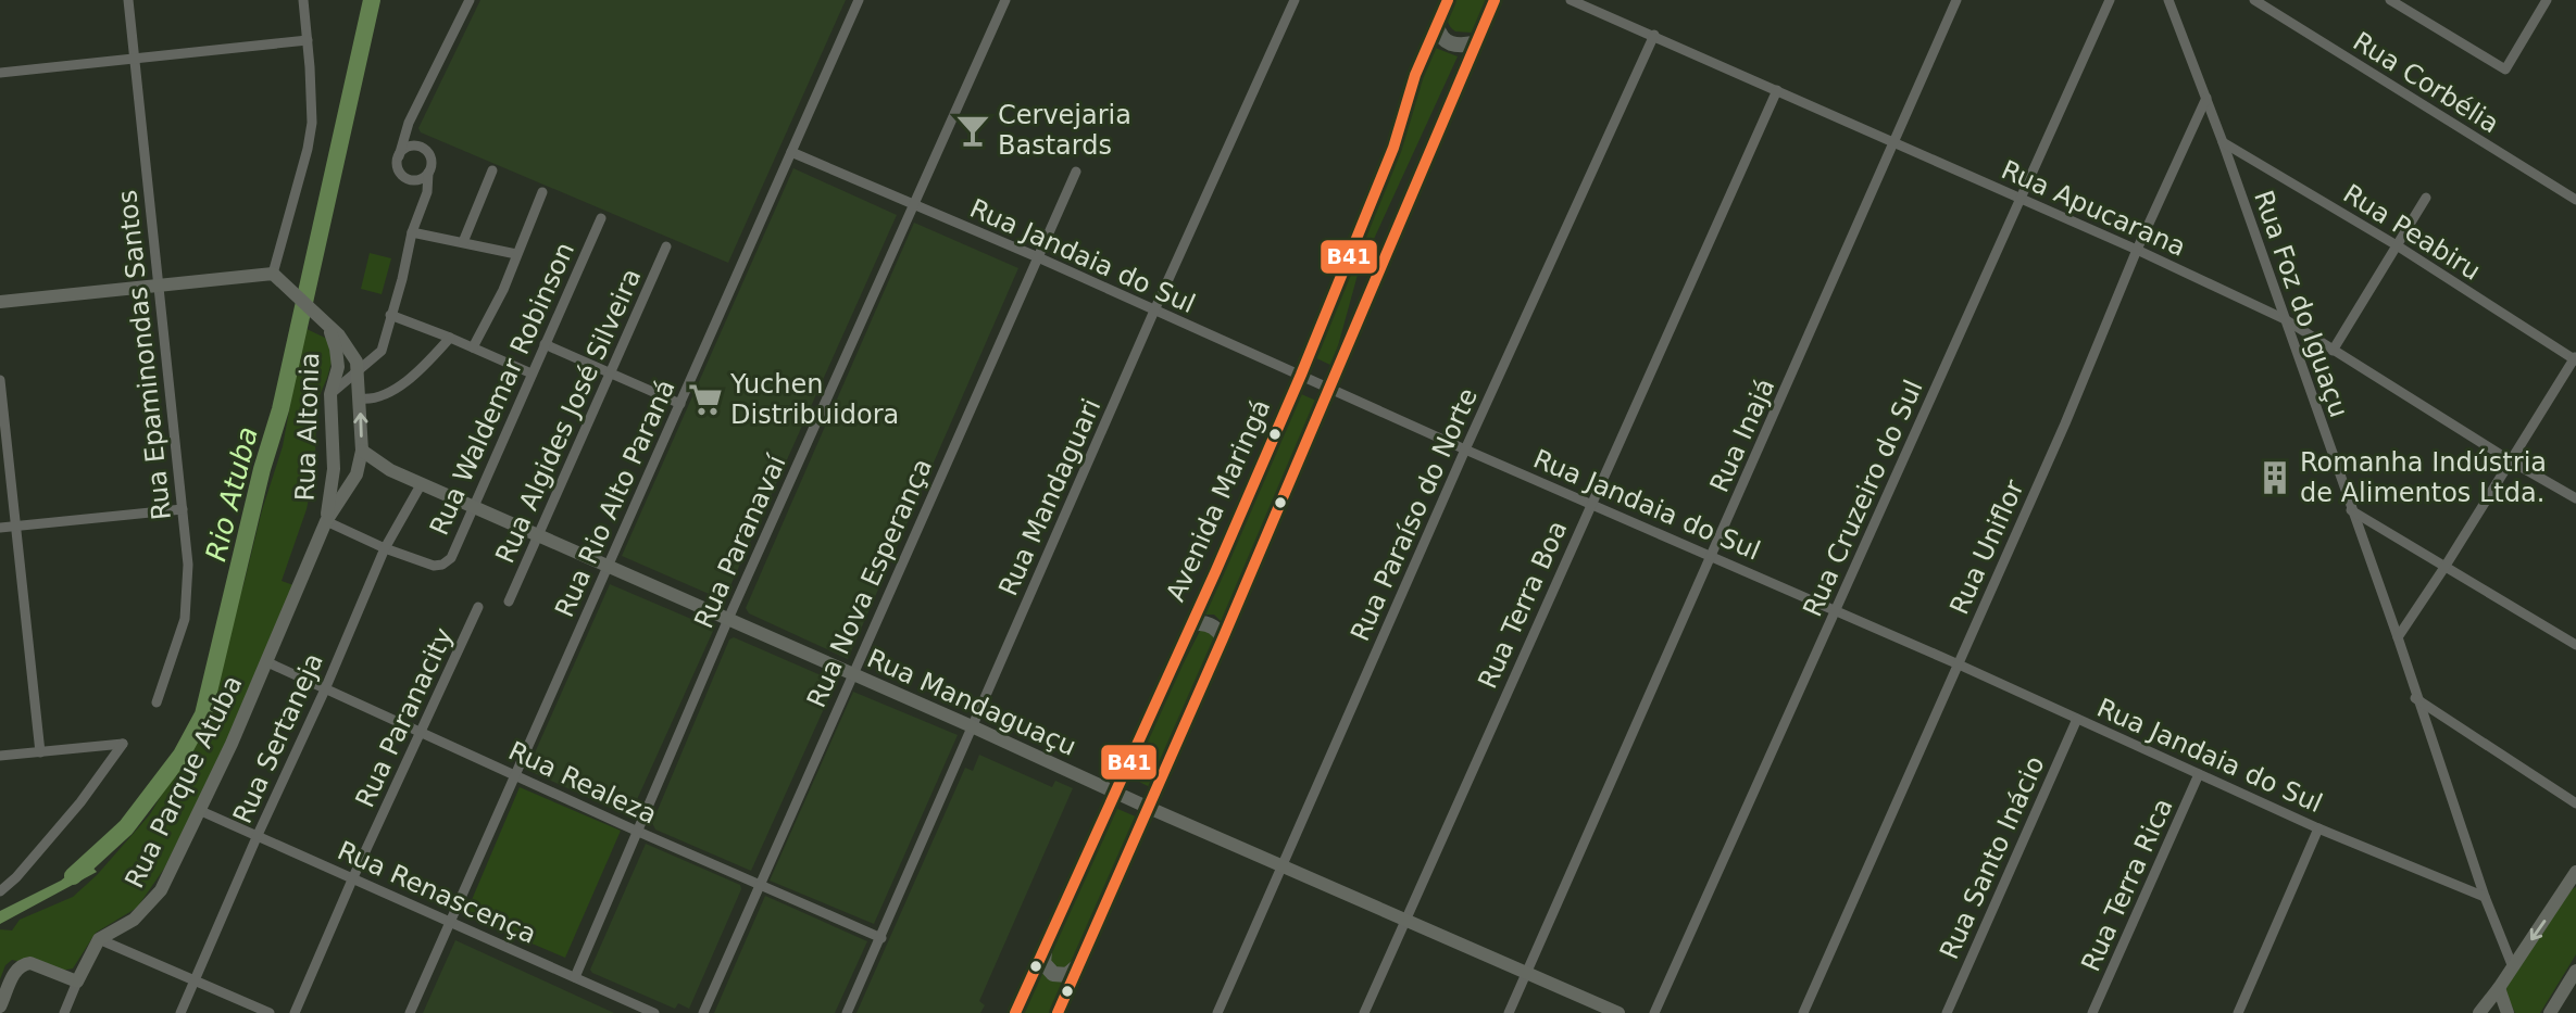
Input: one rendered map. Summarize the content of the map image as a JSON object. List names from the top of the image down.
{
  "streets": {
    "main road": ["Avenida Maringá"],
    "street": [
      "Rua Corbélia",
      "Rua Apucarana",
      "Rua Peabiru",
      "Rua Jandaia do Sul",
      "Rua Foz do Iguaçu",
      "Rua Epaminondas Santos",
      "Rua Waldemar Robinson",
      "Rua Algides José Silveira",
      "Rua Altonia",
      "Rua Inajá",
      "Rua Mandaguari",
      "Rua Rio Alto Paraná",
      "Rua Cruzeiro do Sul",
      "Rua Paraíso do Norte",
      "Rua Paranavaí",
      "Rua Uniflor",
      "Rua Nova Esperança",
      "Rua Terra Boa",
      "Rua Mandaguaçu",
      "Rua Paranacity",
      "Rua Sertaneja",
      "Rua Parque Atuba",
      "Rua Realeza",
      "Rua Santo Inácio",
      "Rua Terra Rica",
      "Rua Renascença"
    ]
  },
  "crossings": [
    ["Rua Apucarana", "Rua Foz do Iguaçu"],
    ["Rua Apucarana", "Rua Inajá"],
    ["Rua Apucarana", "Rua Cruzeiro do Sul"],
    ["Rua Apucarana", "Rua Paraíso do Norte"],
    ["Rua Apucarana", "Rua Uniflor"],
    ["Rua Apucarana", "Rua Terra Boa"],
    ["Rua Peabiru", "Rua Foz do Iguaçu"],
    ["Rua Jandaia do Sul", "Rua Foz do Iguaçu"],
    ["Rua Jandaia do Sul", "Rua Inajá"],
    ["Rua Jandaia do Sul", "Rua Mandaguari"],
    ["Rua Jandaia do Sul", "Rua Rio Alto Paraná"],
    ["Rua Jandaia do Sul", "Rua Cruzeiro do Sul"],
    ["Rua Jandaia do Sul", "Avenida Maringá"],
    ["Rua Jandaia do Sul", "Rua Paraíso do Norte"],
    ["Rua Jandaia do Sul", "Rua Paranavaí"],
    ["Rua Jandaia do Sul", "Rua Uniflor"],
    ["Rua Jandaia do Sul", "Rua Nova Esperança"],
    ["Rua Jandaia do Sul", "Rua Terra Boa"],
    ["Rua Jandaia do Sul", "Rua Santo Inácio"],
    ["Rua Jandaia do Sul", "Rua Terra Rica"],
    ["Rua Foz do Iguaçu", "Rua Uniflor"],
    ["Rua Waldemar Robinson", "Rua Mandaguaçu"],
    ["Rua Waldemar Robinson", "Rua Sertaneja"],
    ["Rua Algides José Silveira", "Rua Mandaguaçu"],
    ["Rua Altonia", "Rua Mandaguaçu"],
    ["Rua Altonia", "Rua Parque Atuba"],
    ["Rua Inajá", "Rua Mandaguaçu"],
    ["Rua Mandaguari", "Rua Mandaguaçu"],
    ["Rua Mandaguari", "Rua Realeza"],
    ["Rua Rio Alto Paraná", "Rua Mandaguaçu"],
    ["Rua Rio Alto Paraná", "Rua Realeza"],
    ["Rua Rio Alto Paraná", "Rua Renascença"],
    ["Avenida Maringá", "Rua Mandaguaçu"],
    ["Rua Paraíso do Norte", "Rua Mandaguaçu"],
    ["Rua Paranavaí", "Rua Mandaguaçu"],
    ["Rua Paranavaí", "Rua Realeza"],
    ["Rua Paranavaí", "Rua Renascença"],
    ["Rua Nova Esperança", "Rua Mandaguaçu"],
    ["Rua Nova Esperança", "Rua Realeza"],
    ["Rua Terra Boa", "Rua Mandaguaçu"],
    ["Rua Mandaguaçu", "Rua Sertaneja"],
    ["Rua Paranacity", "Rua Realeza"],
    ["Rua Paranacity", "Rua Renascença"],
    ["Rua Sertaneja", "Rua Realeza"],
    ["Rua Sertaneja", "Rua Renascença"],
    ["Rua Parque Atuba", "Rua Realeza"],
    ["Rua Parque Atuba", "Rua Renascença"]
  ],
  "water": ["Rio Atuba"],
  "places": {
    "bar": ["Cervejaria Bastards"],
    "supermarket": ["Yuchen Distribuidora"],
    "building": ["Romanha Indústria de Alimentos Ltda."]
  },
  "lines": ["transit line B41"]
}
